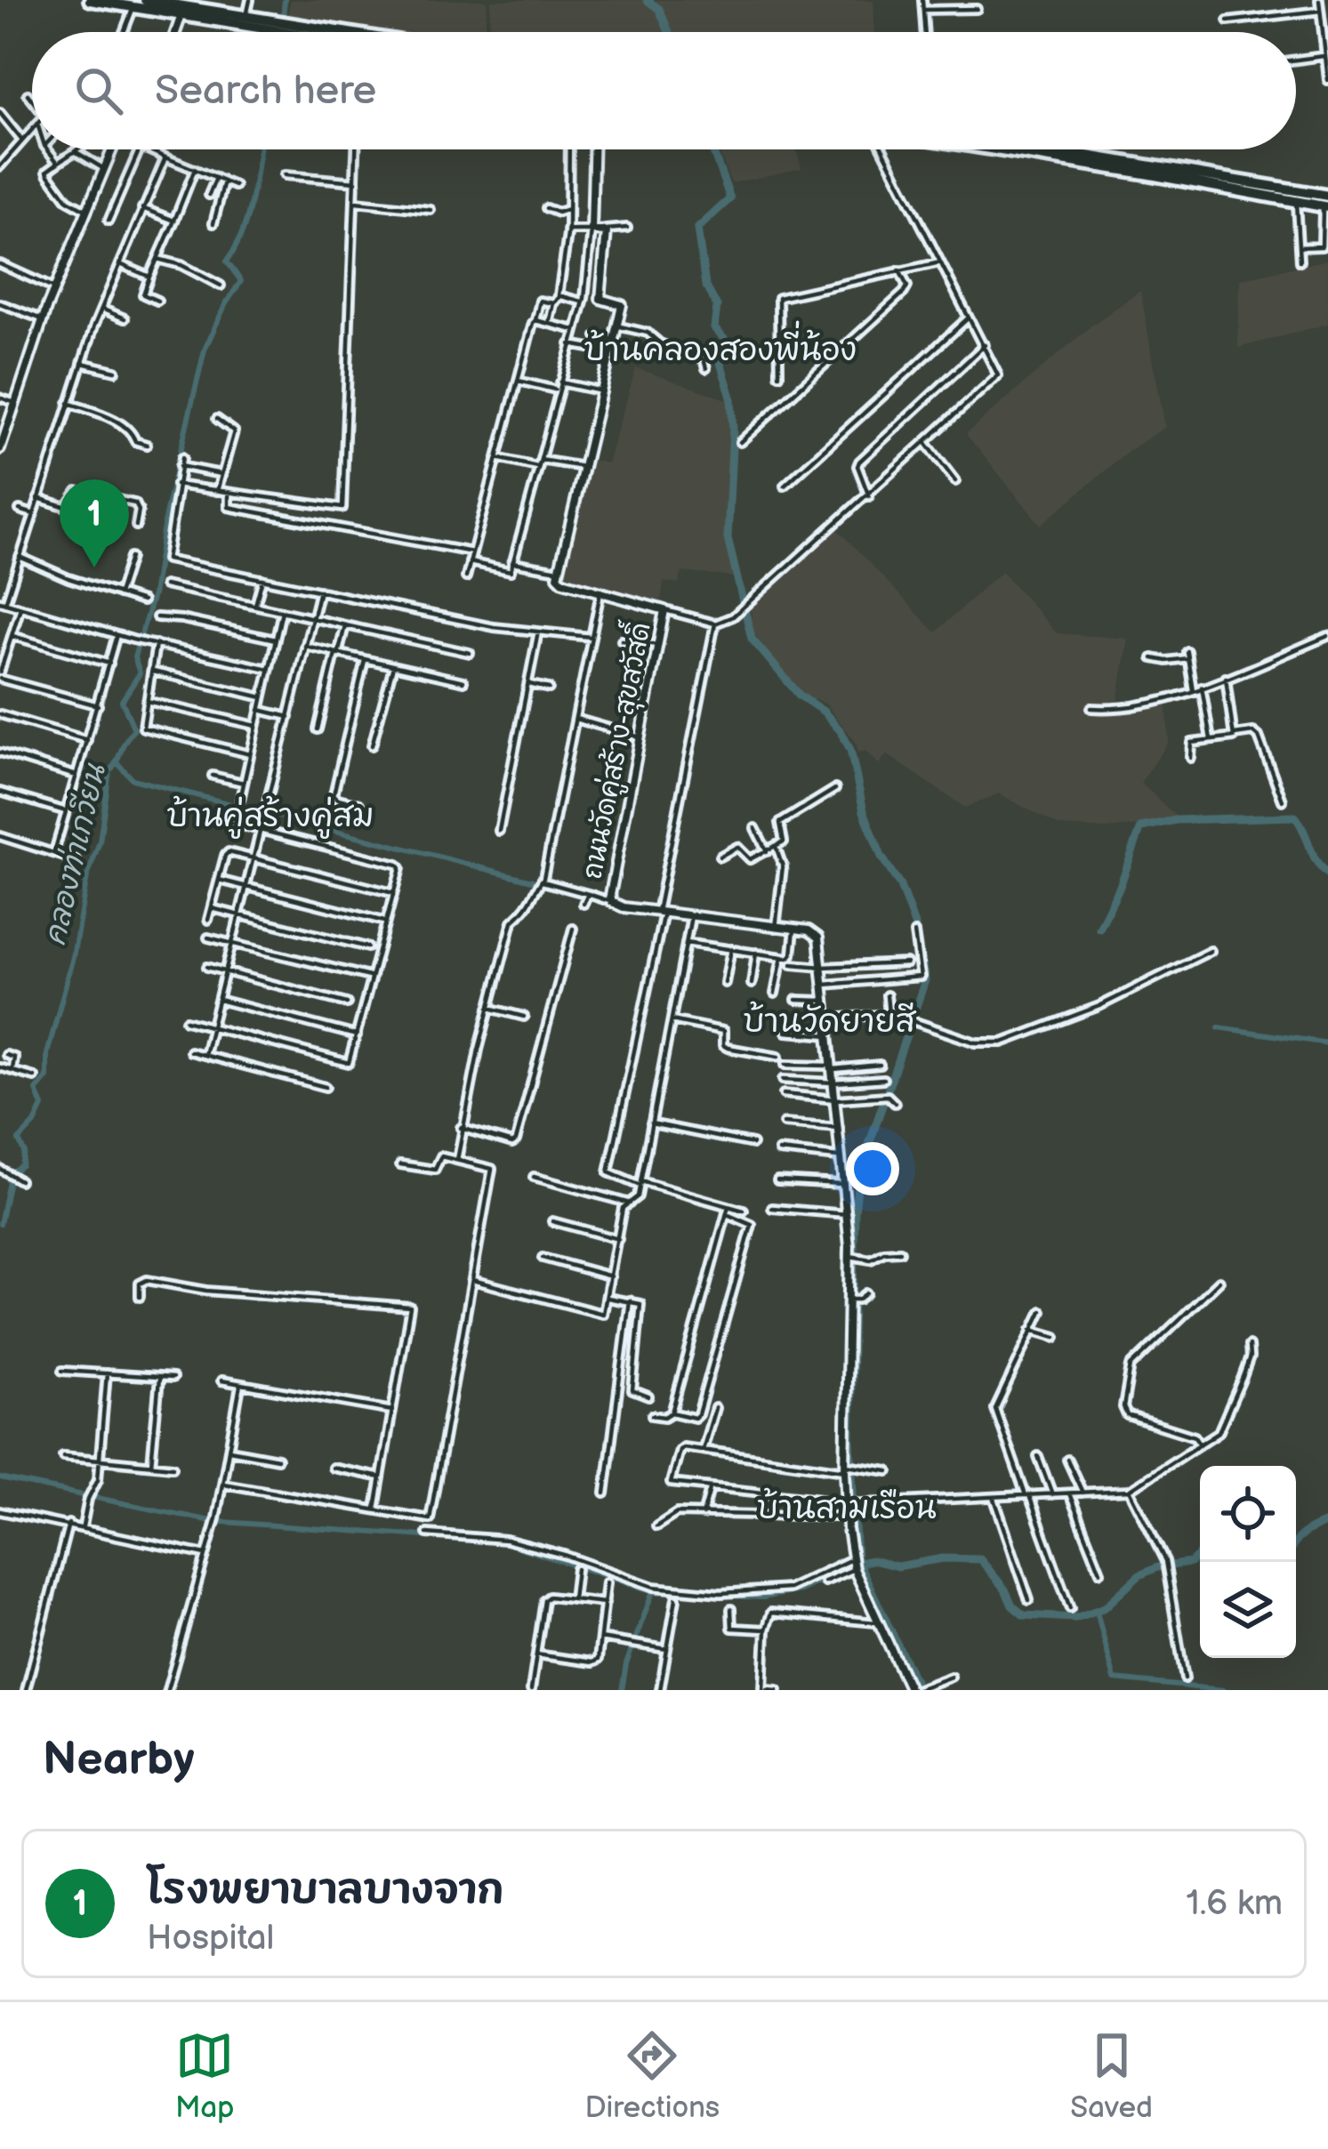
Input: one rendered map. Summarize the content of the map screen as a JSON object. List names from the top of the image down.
{
  "streets": {
    "street": ["ถนนวัดคู่สร้าง-สุขสวัสดิ์"]
  },
  "districts": [
    "บ้านคลองสองพี่น้อง",
    "บ้านคู่สร้างคู่สม",
    "บ้านวัดยายสี",
    "บ้านสามเรือน"
  ],
  "water": ["คลองท่าเกวียน"],
  "page": {
    "search": "Search here",
    "pins": "1",
    "heading": "Nearby",
    "list": [
      {
        "mark": "1",
        "name": "โรงพยาบาลบางจาก",
        "note": "Hospital",
        "value": "1.6 km"
      }
    ],
    "nav": ["Map", "Directions", "Saved"]
  }
}
